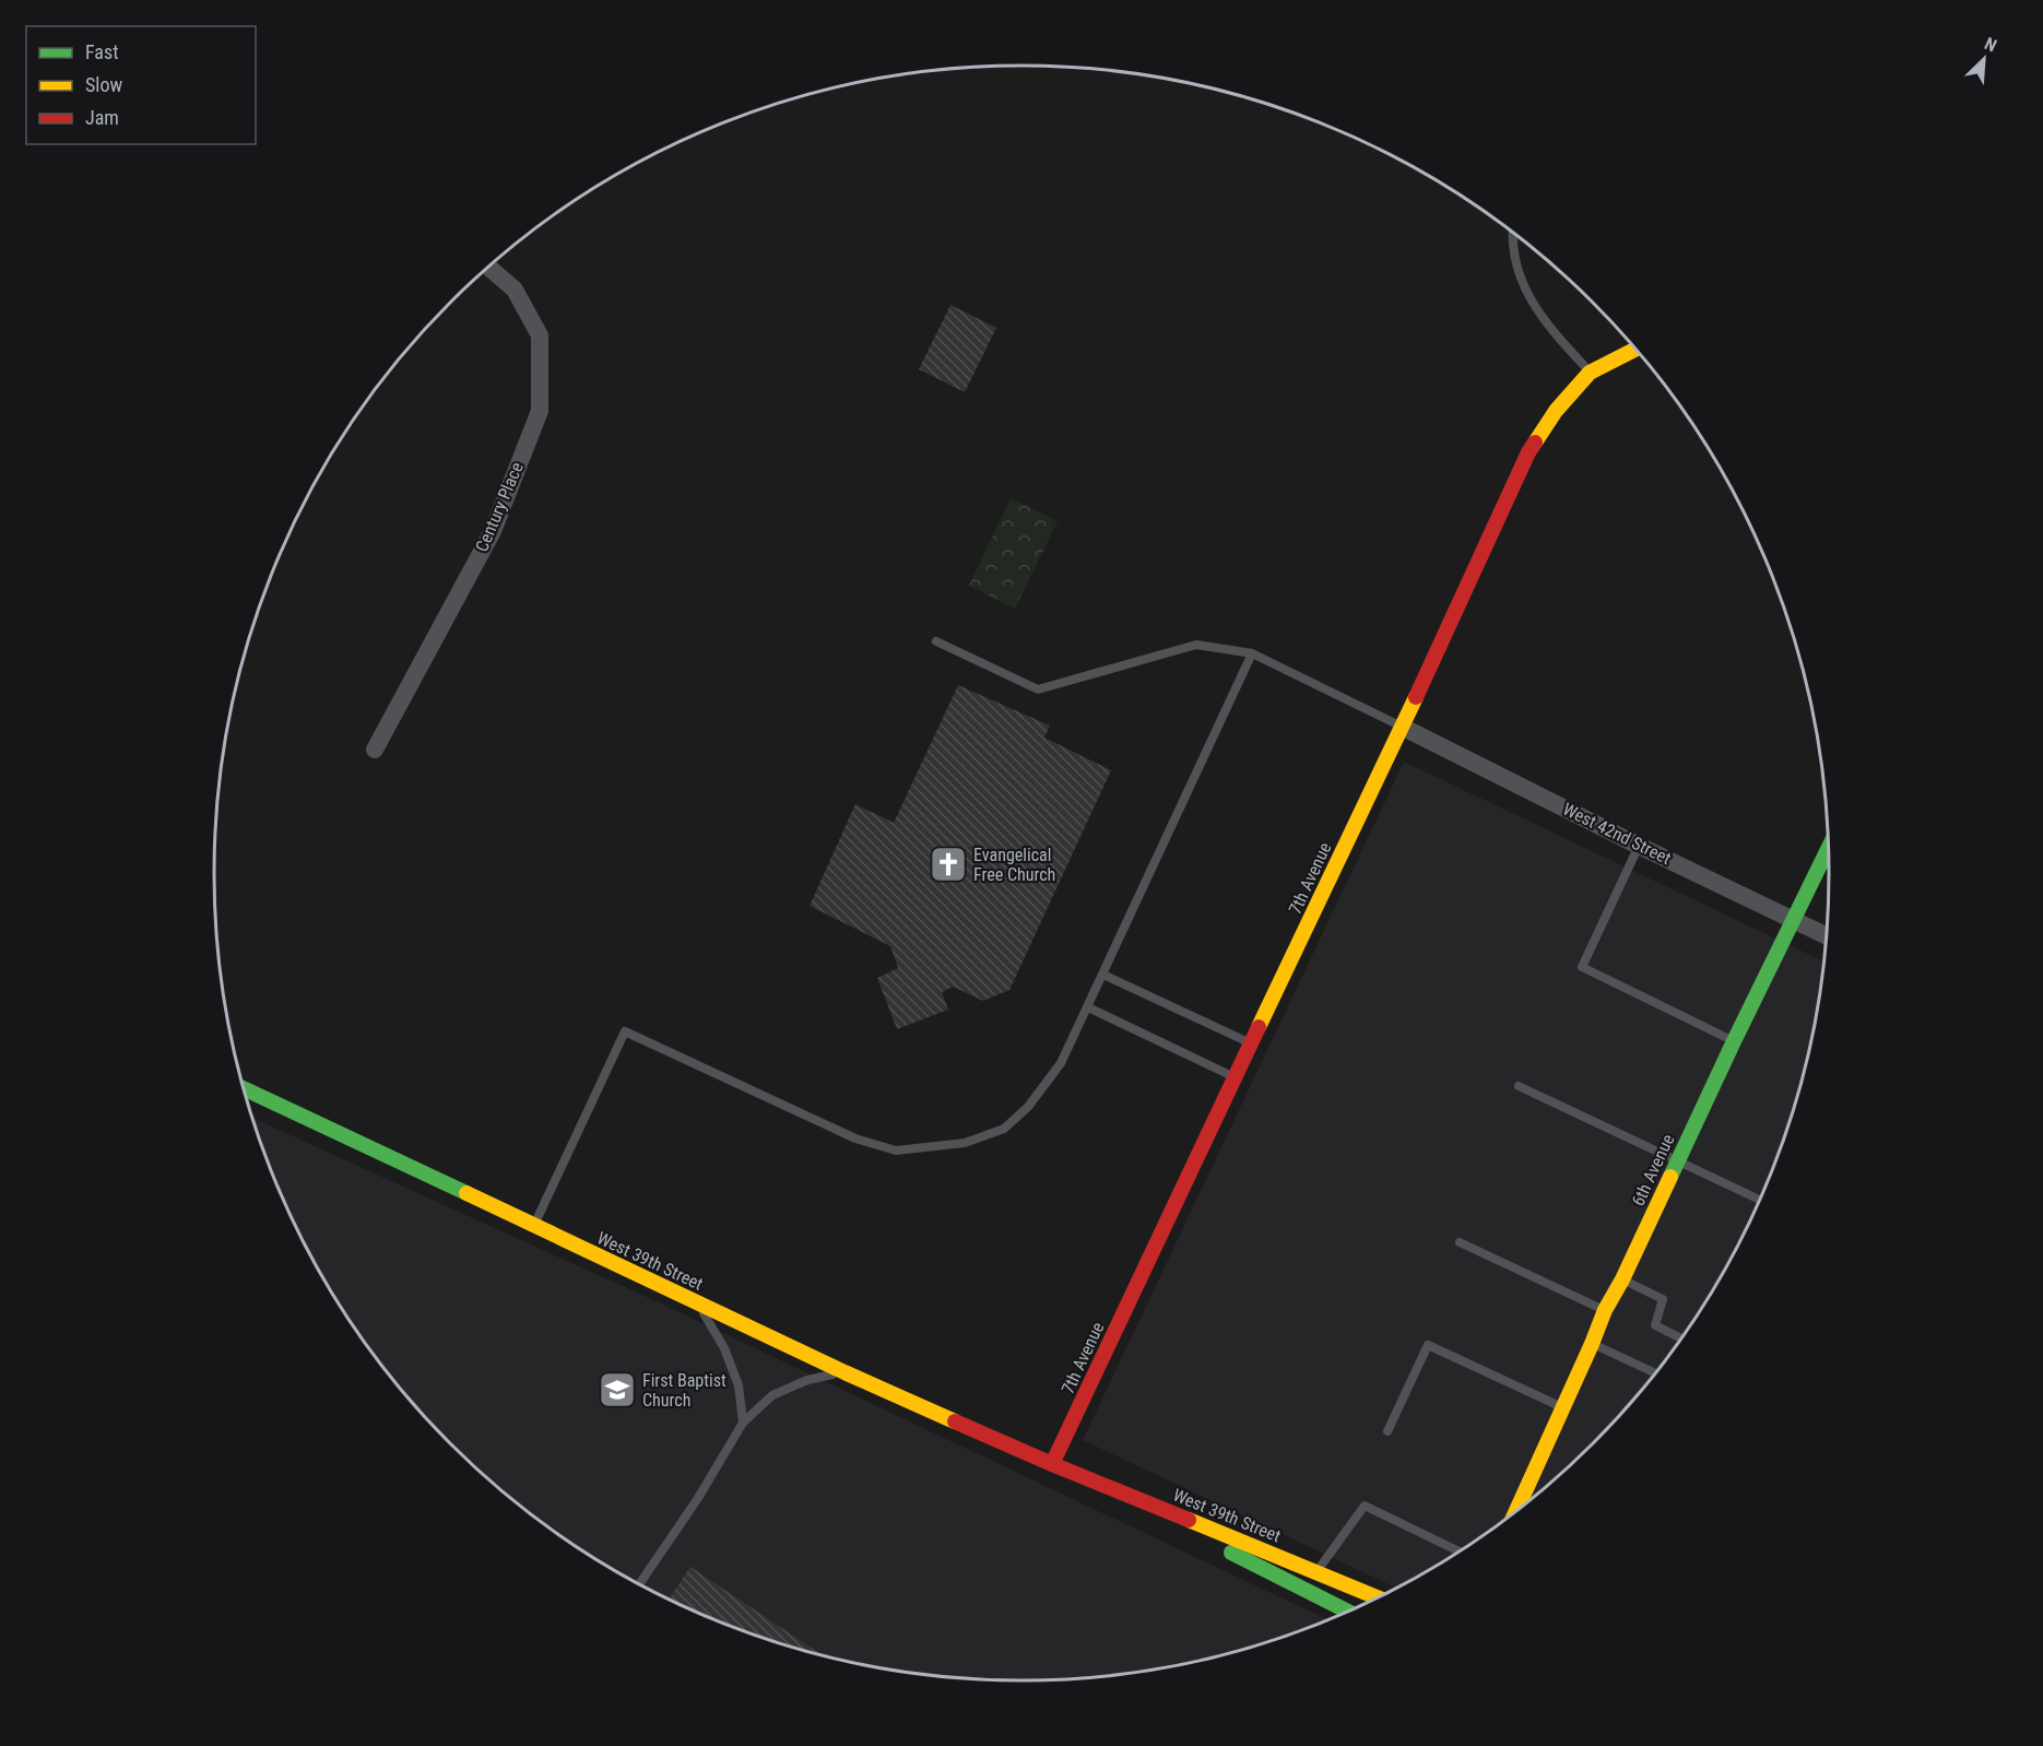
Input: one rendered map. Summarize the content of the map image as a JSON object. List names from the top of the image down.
{
  "streets": {
    "street": [
      "Century Place",
      "West 42nd Street",
      "7th Avenue",
      "6th Avenue",
      "West 39th Street"
    ]
  },
  "crossings": [
    ["West 42nd Street", "7th Avenue"],
    ["West 42nd Street", "6th Avenue"],
    ["7th Avenue", "West 39th Street"]
  ],
  "places": {
    "church": ["Evangelical Free Church"],
    "school or university": ["First Baptist Church"]
  },
  "legend": ["Fast", "Slow", "Jam"],
  "north": "top right"
}
